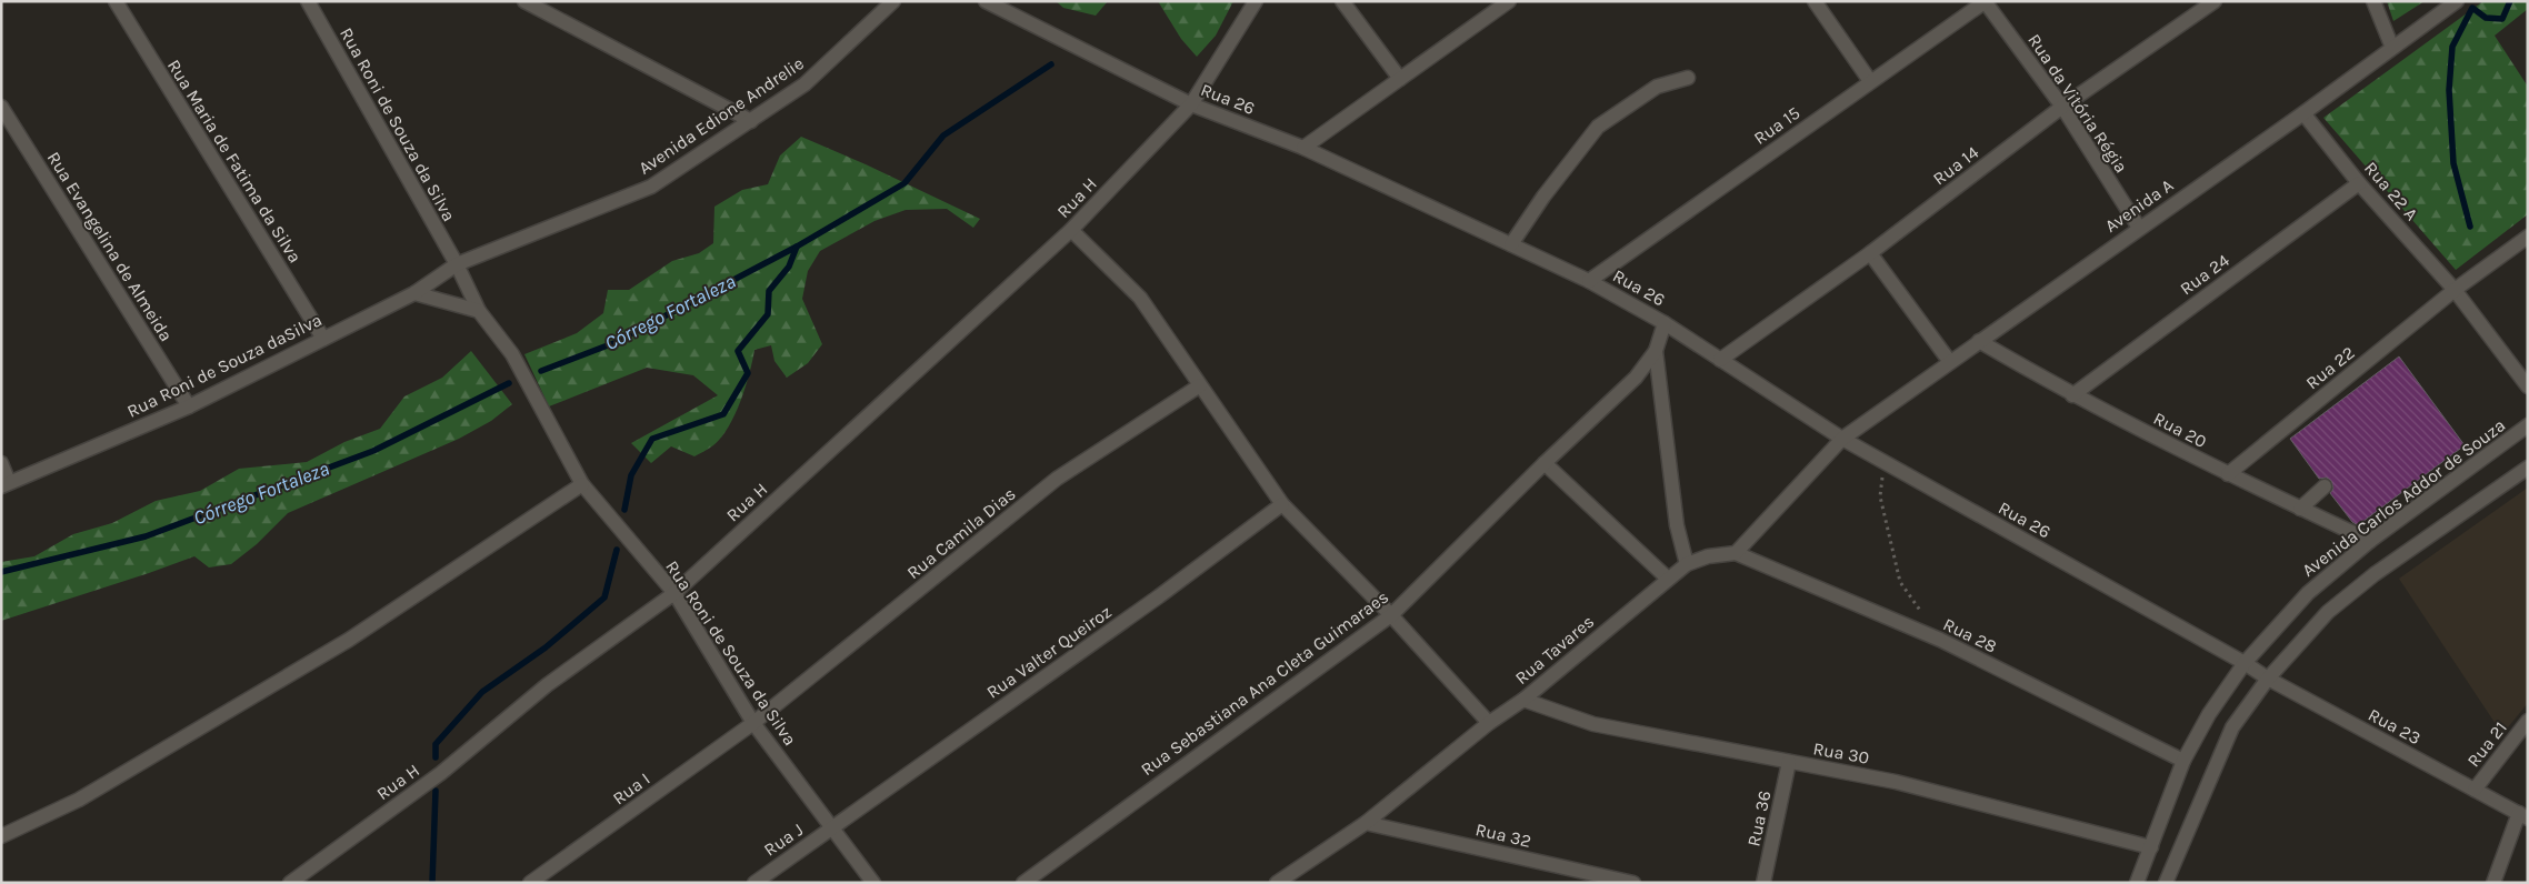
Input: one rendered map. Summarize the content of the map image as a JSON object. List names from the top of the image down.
{
  "streets": {
    "street": [
      "Rua 26",
      "Rua da Vitória Régia",
      "Avenida Edione Andrelie",
      "Rua Roni de Souza da Silva",
      "Rua 15",
      "Rua Maria de Fatima da Silva",
      "Rua 14",
      "Rua 22 A",
      "Rua H",
      "Avenida A",
      "Rua Evangelina de Almeida",
      "Rua 24",
      "Rua Roni de Souza daSilva",
      "Rua 22",
      "Rua 20",
      "Avenida Carlos Addor de Souza",
      "Rua Camila Dias",
      "Rua 28",
      "Rua Tavares",
      "Rua Valter Queiroz",
      "Rua Sebastiana Ana Cleta Guimaraes",
      "Rua 23",
      "Rua 21",
      "Rua 30",
      "Rua I",
      "Rua 36",
      "Rua 32",
      "Rua J"
    ]
  },
  "crossings": [
    ["Rua 26", "Rua 15"],
    ["Rua 26", "Rua 14"],
    ["Rua 26", "Rua H"],
    ["Rua 26", "Avenida A"],
    ["Rua 26", "Avenida Carlos Addor de Souza"],
    ["Rua 26", "Rua Sebastiana Ana Cleta Guimaraes"],
    ["Rua 26", "Rua 23"],
    ["Rua da Vitória Régia", "Rua 15"],
    ["Rua da Vitória Régia", "Rua 14"],
    ["Rua da Vitória Régia", "Avenida A"],
    ["Avenida Edione Andrelie", "Rua Roni de Souza da Silva"],
    ["Avenida Edione Andrelie", "Rua Roni de Souza daSilva"],
    ["Rua Roni de Souza da Silva", "Rua H"],
    ["Rua Roni de Souza da Silva", "Rua Roni de Souza daSilva"],
    ["Rua Roni de Souza da Silva", "Rua Camila Dias"],
    ["Rua Roni de Souza da Silva", "Rua Valter Queiroz"],
    ["Rua Roni de Souza da Silva", "Rua I"],
    ["Rua Roni de Souza da Silva", "Rua J"],
    ["Rua Maria de Fatima da Silva", "Rua Roni de Souza daSilva"],
    ["Rua 22 A", "Avenida A"],
    ["Rua 22 A", "Rua 24"],
    ["Rua 22 A", "Rua 22"],
    ["Avenida A", "Rua 20"],
    ["Rua Evangelina de Almeida", "Rua Roni de Souza daSilva"],
    ["Rua 24", "Rua 20"],
    ["Rua 22", "Rua 20"],
    ["Rua 20", "Avenida Carlos Addor de Souza"],
    ["Avenida Carlos Addor de Souza", "Rua 28"],
    ["Avenida Carlos Addor de Souza", "Rua 23"],
    ["Avenida Carlos Addor de Souza", "Rua 30"],
    ["Rua Camila Dias", "Rua I"],
    ["Rua 28", "Rua Tavares"],
    ["Rua Tavares", "Rua 30"],
    ["Rua Tavares", "Rua 32"],
    ["Rua Valter Queiroz", "Rua J"],
    ["Rua 23", "Rua 21"],
    ["Rua 30", "Rua 36"]
  ],
  "water": ["Córrego Fortaleza"]
}
